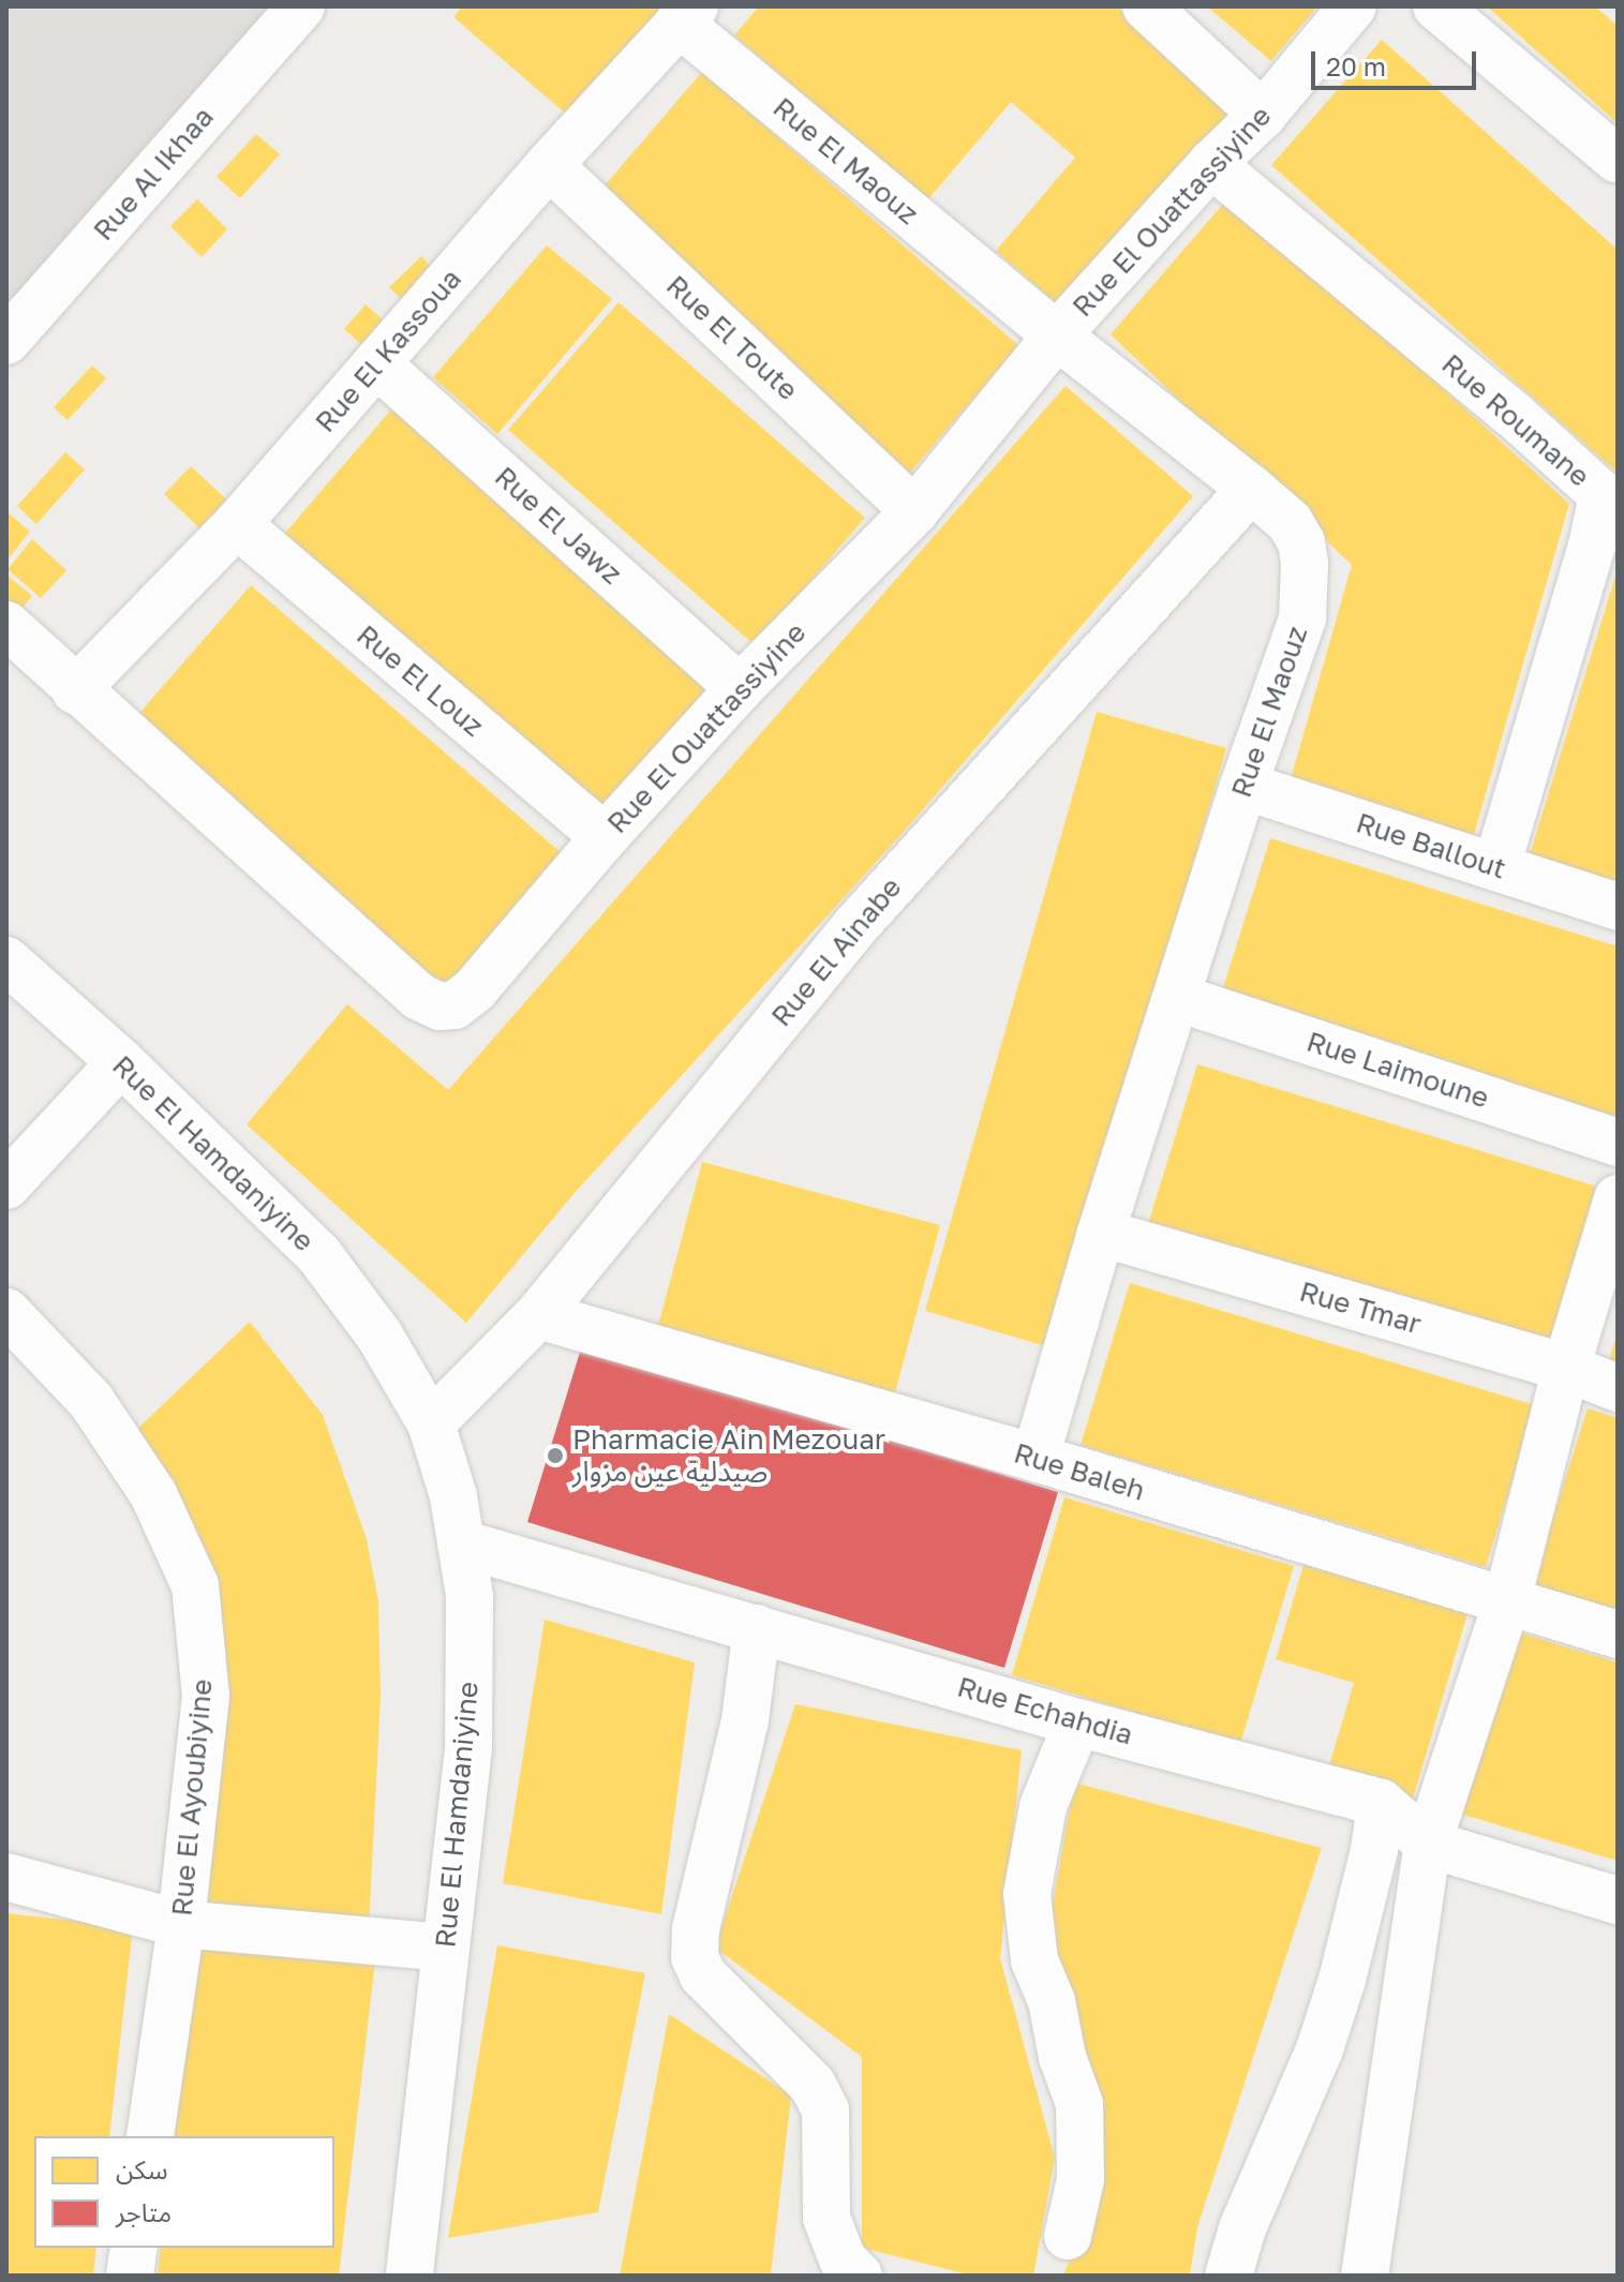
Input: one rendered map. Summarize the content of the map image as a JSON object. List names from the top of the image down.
{
  "streets": {
    "street": [
      "Rue El Maouz",
      "Rue Al Ikhaa",
      "Rue El Ouattassiyine",
      "Rue El Toute",
      "Rue El Kassoua",
      "Rue Roumane",
      "Rue El Jawz",
      "Rue El Louz",
      "Rue Ballout",
      "Rue El Ainabe",
      "Rue Laimoune",
      "Rue El Hamdaniyine",
      "Rue Tmar",
      "Rue Baleh",
      "Rue Echahdia",
      "Rue El Ayoubiyine"
    ]
  },
  "crossings": [
    ["Rue El Maouz", "Rue El Ouattassiyine"],
    ["Rue El Maouz", "Rue El Kassoua"],
    ["Rue El Maouz", "Rue Ballout"],
    ["Rue El Maouz", "Rue El Ainabe"],
    ["Rue El Maouz", "Rue Laimoune"],
    ["Rue El Maouz", "Rue Tmar"],
    ["Rue El Maouz", "Rue Baleh"],
    ["Rue El Ouattassiyine", "Rue El Toute"],
    ["Rue El Ouattassiyine", "Rue El Kassoua"],
    ["Rue El Ouattassiyine", "Rue Roumane"],
    ["Rue El Ouattassiyine", "Rue El Jawz"],
    ["Rue El Ouattassiyine", "Rue El Louz"],
    ["Rue El Toute", "Rue El Kassoua"],
    ["Rue El Kassoua", "Rue El Jawz"],
    ["Rue El Kassoua", "Rue El Louz"],
    ["Rue Roumane", "Rue Ballout"],
    ["Rue El Ainabe", "Rue El Hamdaniyine"],
    ["Rue El Ainabe", "Rue Baleh"],
    ["Rue El Hamdaniyine", "Rue Echahdia"]
  ],
  "places": ["Pharmacie Ain Mezouar صيدلية عين مزوار"],
  "legend": ["سكن", "متاجر"],
  "scale_bar": "20 m"
}
